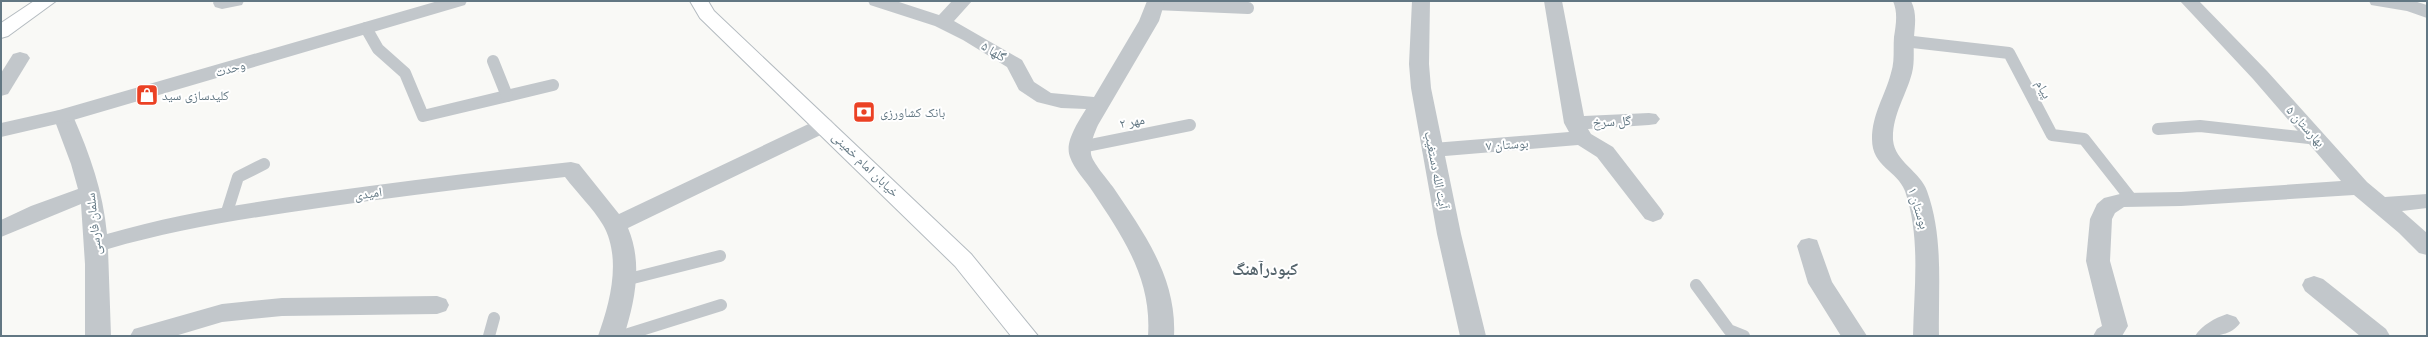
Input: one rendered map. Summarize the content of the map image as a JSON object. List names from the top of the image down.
{
  "streets": {
    "main road": ["خیابان امام خمینی"],
    "street": [
      "گلها ۵",
      "وحدت",
      "گل سرخ",
      "بهارستان ۵",
      "بوستان ۷",
      "آیت الله دستغیب",
      "امیدی",
      "بوستان ۱",
      "سلمان فارسی"
    ],
    "lane": ["پیام", "مهر ۲"]
  },
  "crossings": [
    ["وحدت", "سلمان فارسی"],
    ["پیام", "بوستان ۱"],
    ["گل سرخ", "بوستان ۷"],
    ["بوستان ۷", "آیت الله دستغیب"],
    ["امیدی", "سلمان فارسی"]
  ],
  "districts": ["کبودرآهنگ"],
  "places": {
    "shop": ["کلیدسازی سید"],
    "bank": ["بانک کشاورزی"]
  }
}
